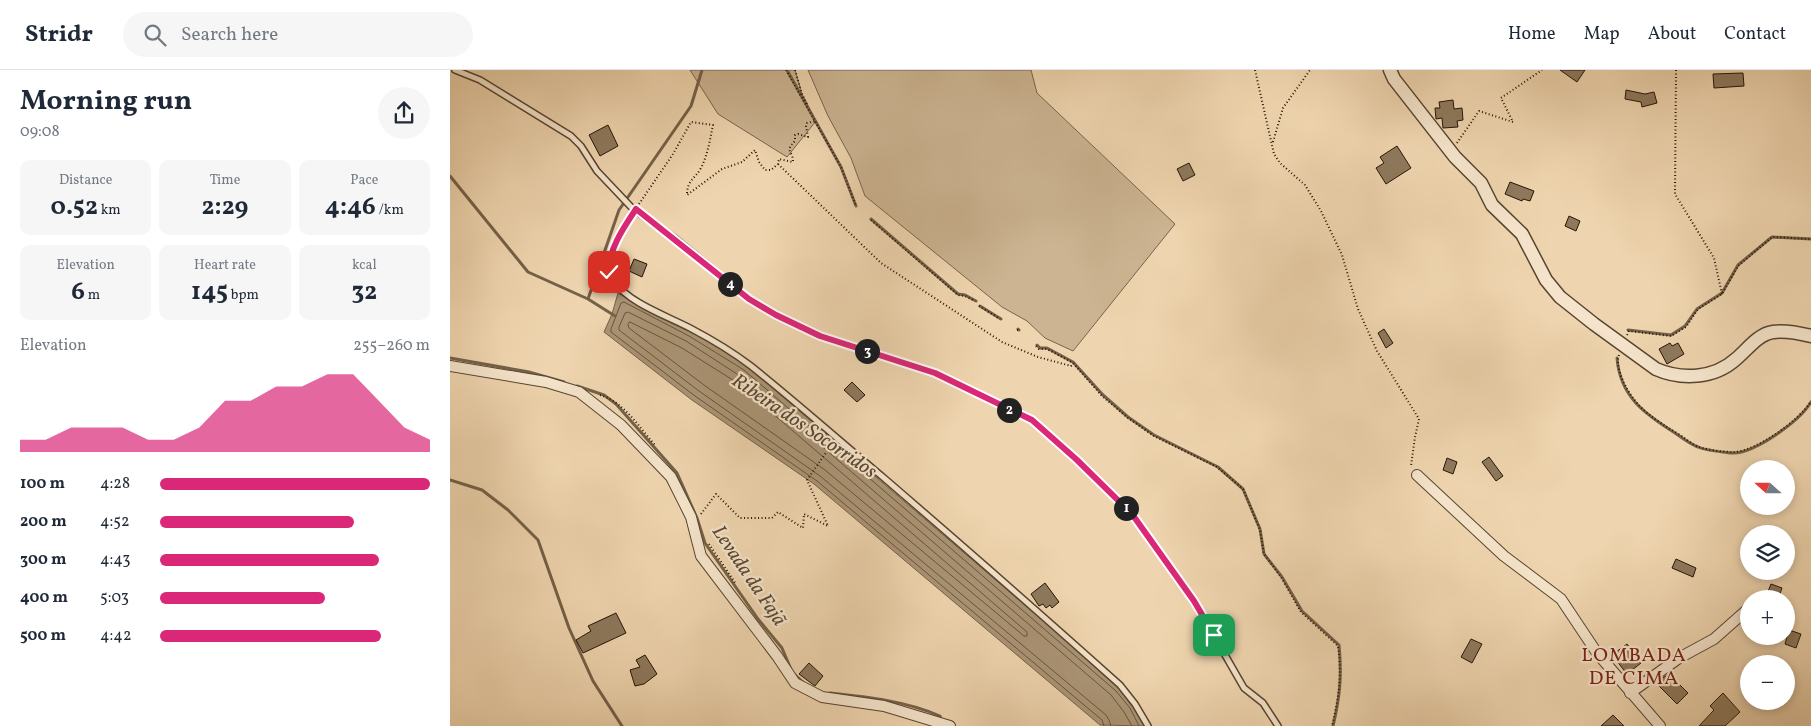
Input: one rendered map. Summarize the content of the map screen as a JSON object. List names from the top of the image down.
{
  "districts": ["LOMBADA DE CIMA"],
  "water": ["Ribeira dos Socorridos", "Levada da Fajã"],
  "north": "left",
  "page": {
    "header": "Stridr",
    "search": "Search here",
    "nav": [
      "Home",
      "Map",
      "About",
      "Contact"
    ],
    "heading": ["Morning run", "09:08"],
    "stats": [
      ["Distance", "0.52 km"],
      ["Time", "2:29"],
      ["Pace", "4:46 /km"],
      ["Elevation", "6 m"],
      ["Heart rate", "145 bpm"],
      ["kcal", "32"]
    ],
    "pins": [
      "4",
      "3",
      "2",
      "1"
    ],
    "chart": ["Elevation", "255–260 m"],
    "map_buttons": ["+", "−"],
    "list": [
      {
        "name": "100 m",
        "note": "4:28"
      },
      {
        "name": "200 m",
        "note": "4:52"
      },
      {
        "name": "300 m",
        "note": "4:43"
      },
      {
        "name": "400 m",
        "note": "5:03"
      },
      {
        "name": "500 m",
        "note": "4:42"
      }
    ]
  }
}
